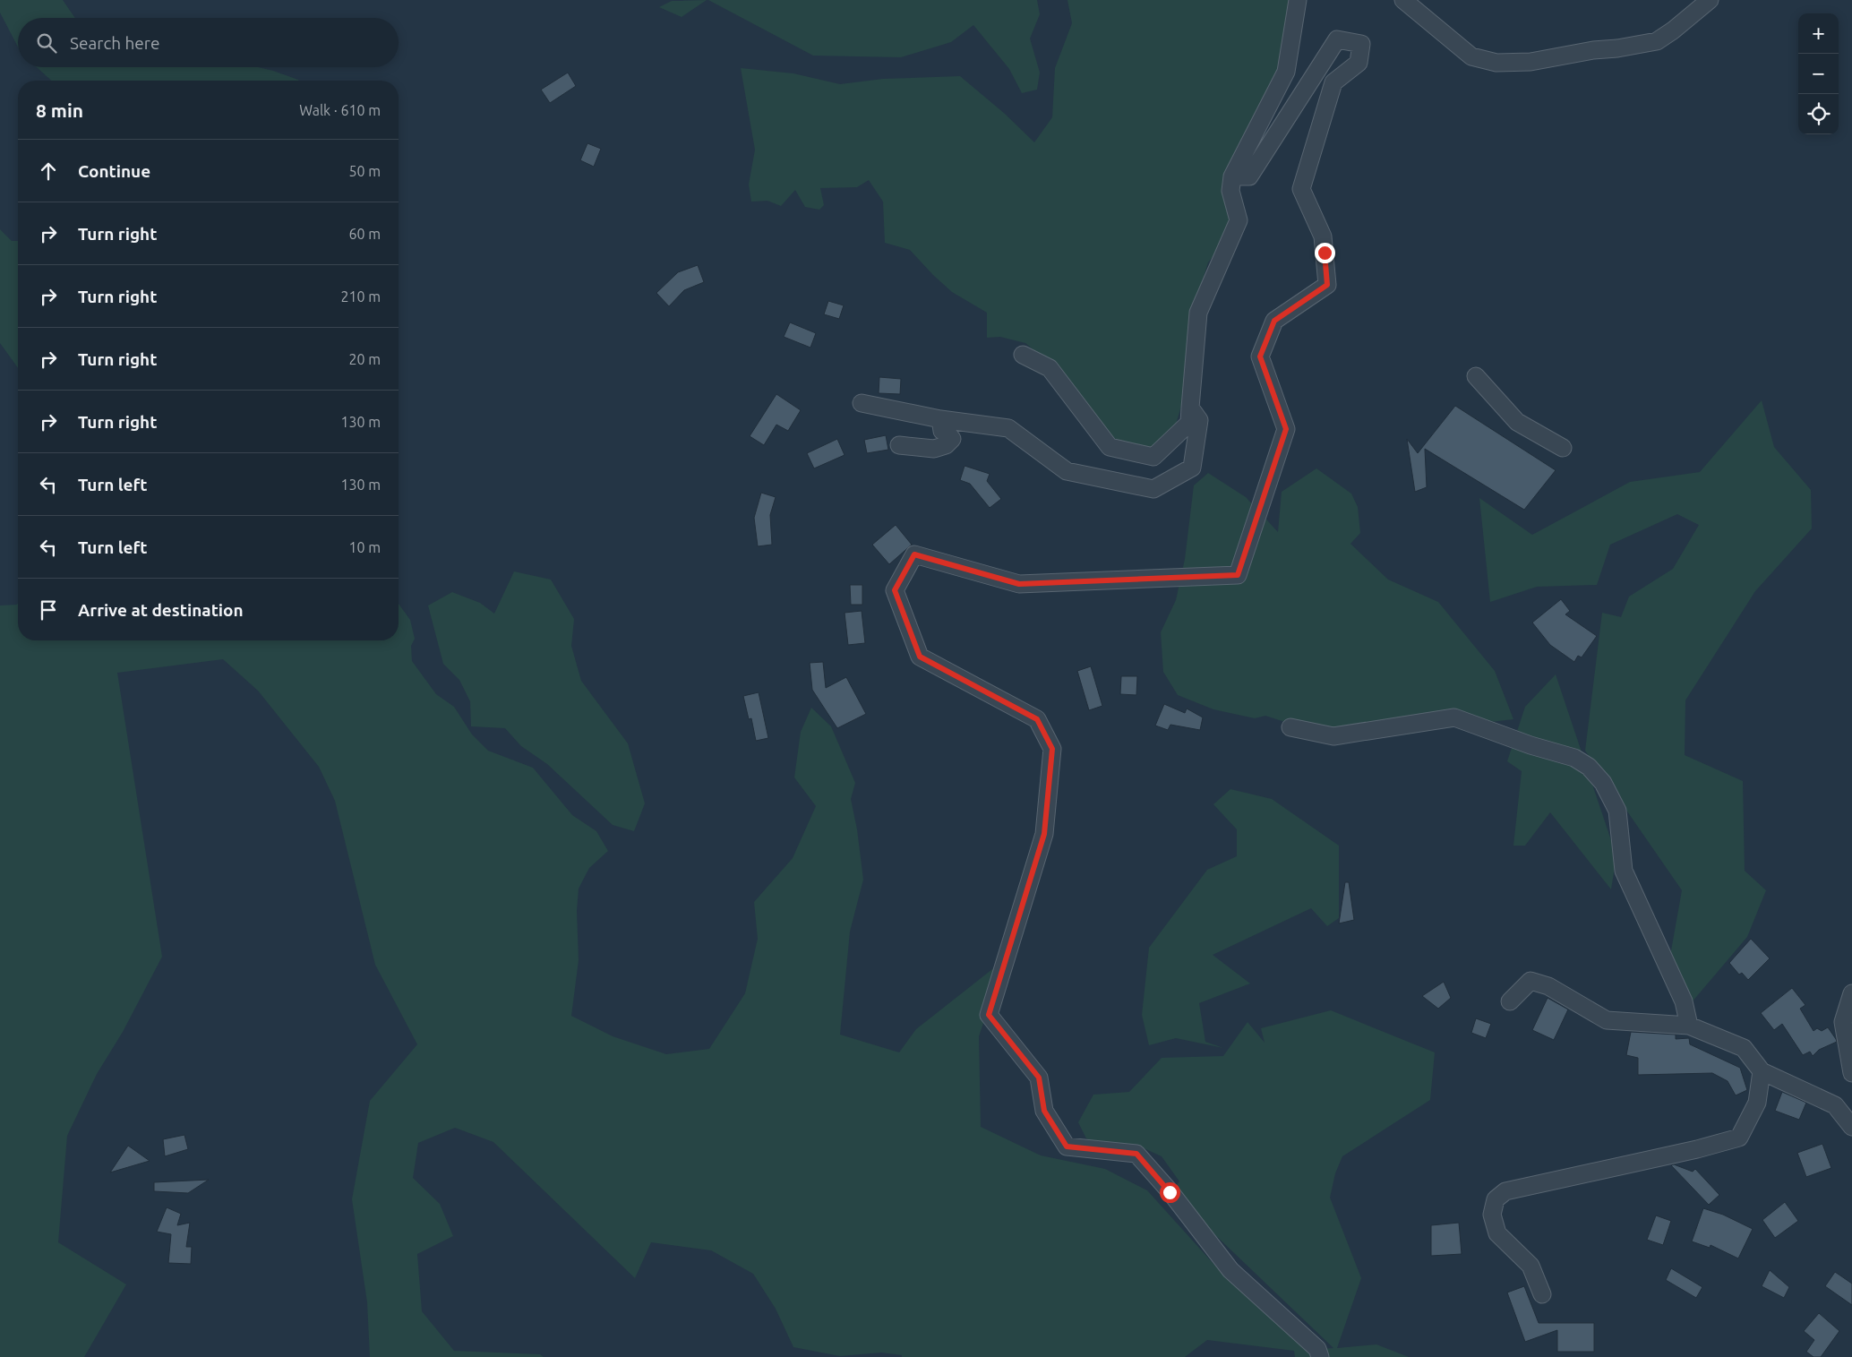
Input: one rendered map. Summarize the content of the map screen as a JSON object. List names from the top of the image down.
{
  "page": {
    "map_buttons": ["+", "−"],
    "search": "Search here",
    "heading": ["8 min", "Walk · 610 m"],
    "list": [
      ["Continue", "50 m"],
      ["Turn right", "60 m"],
      ["Turn right", "210 m"],
      ["Turn right", "20 m"],
      ["Turn right", "130 m"],
      ["Turn left", "130 m"],
      ["Turn left", "10 m"],
      "Arrive at destination"
    ]
  }
}
